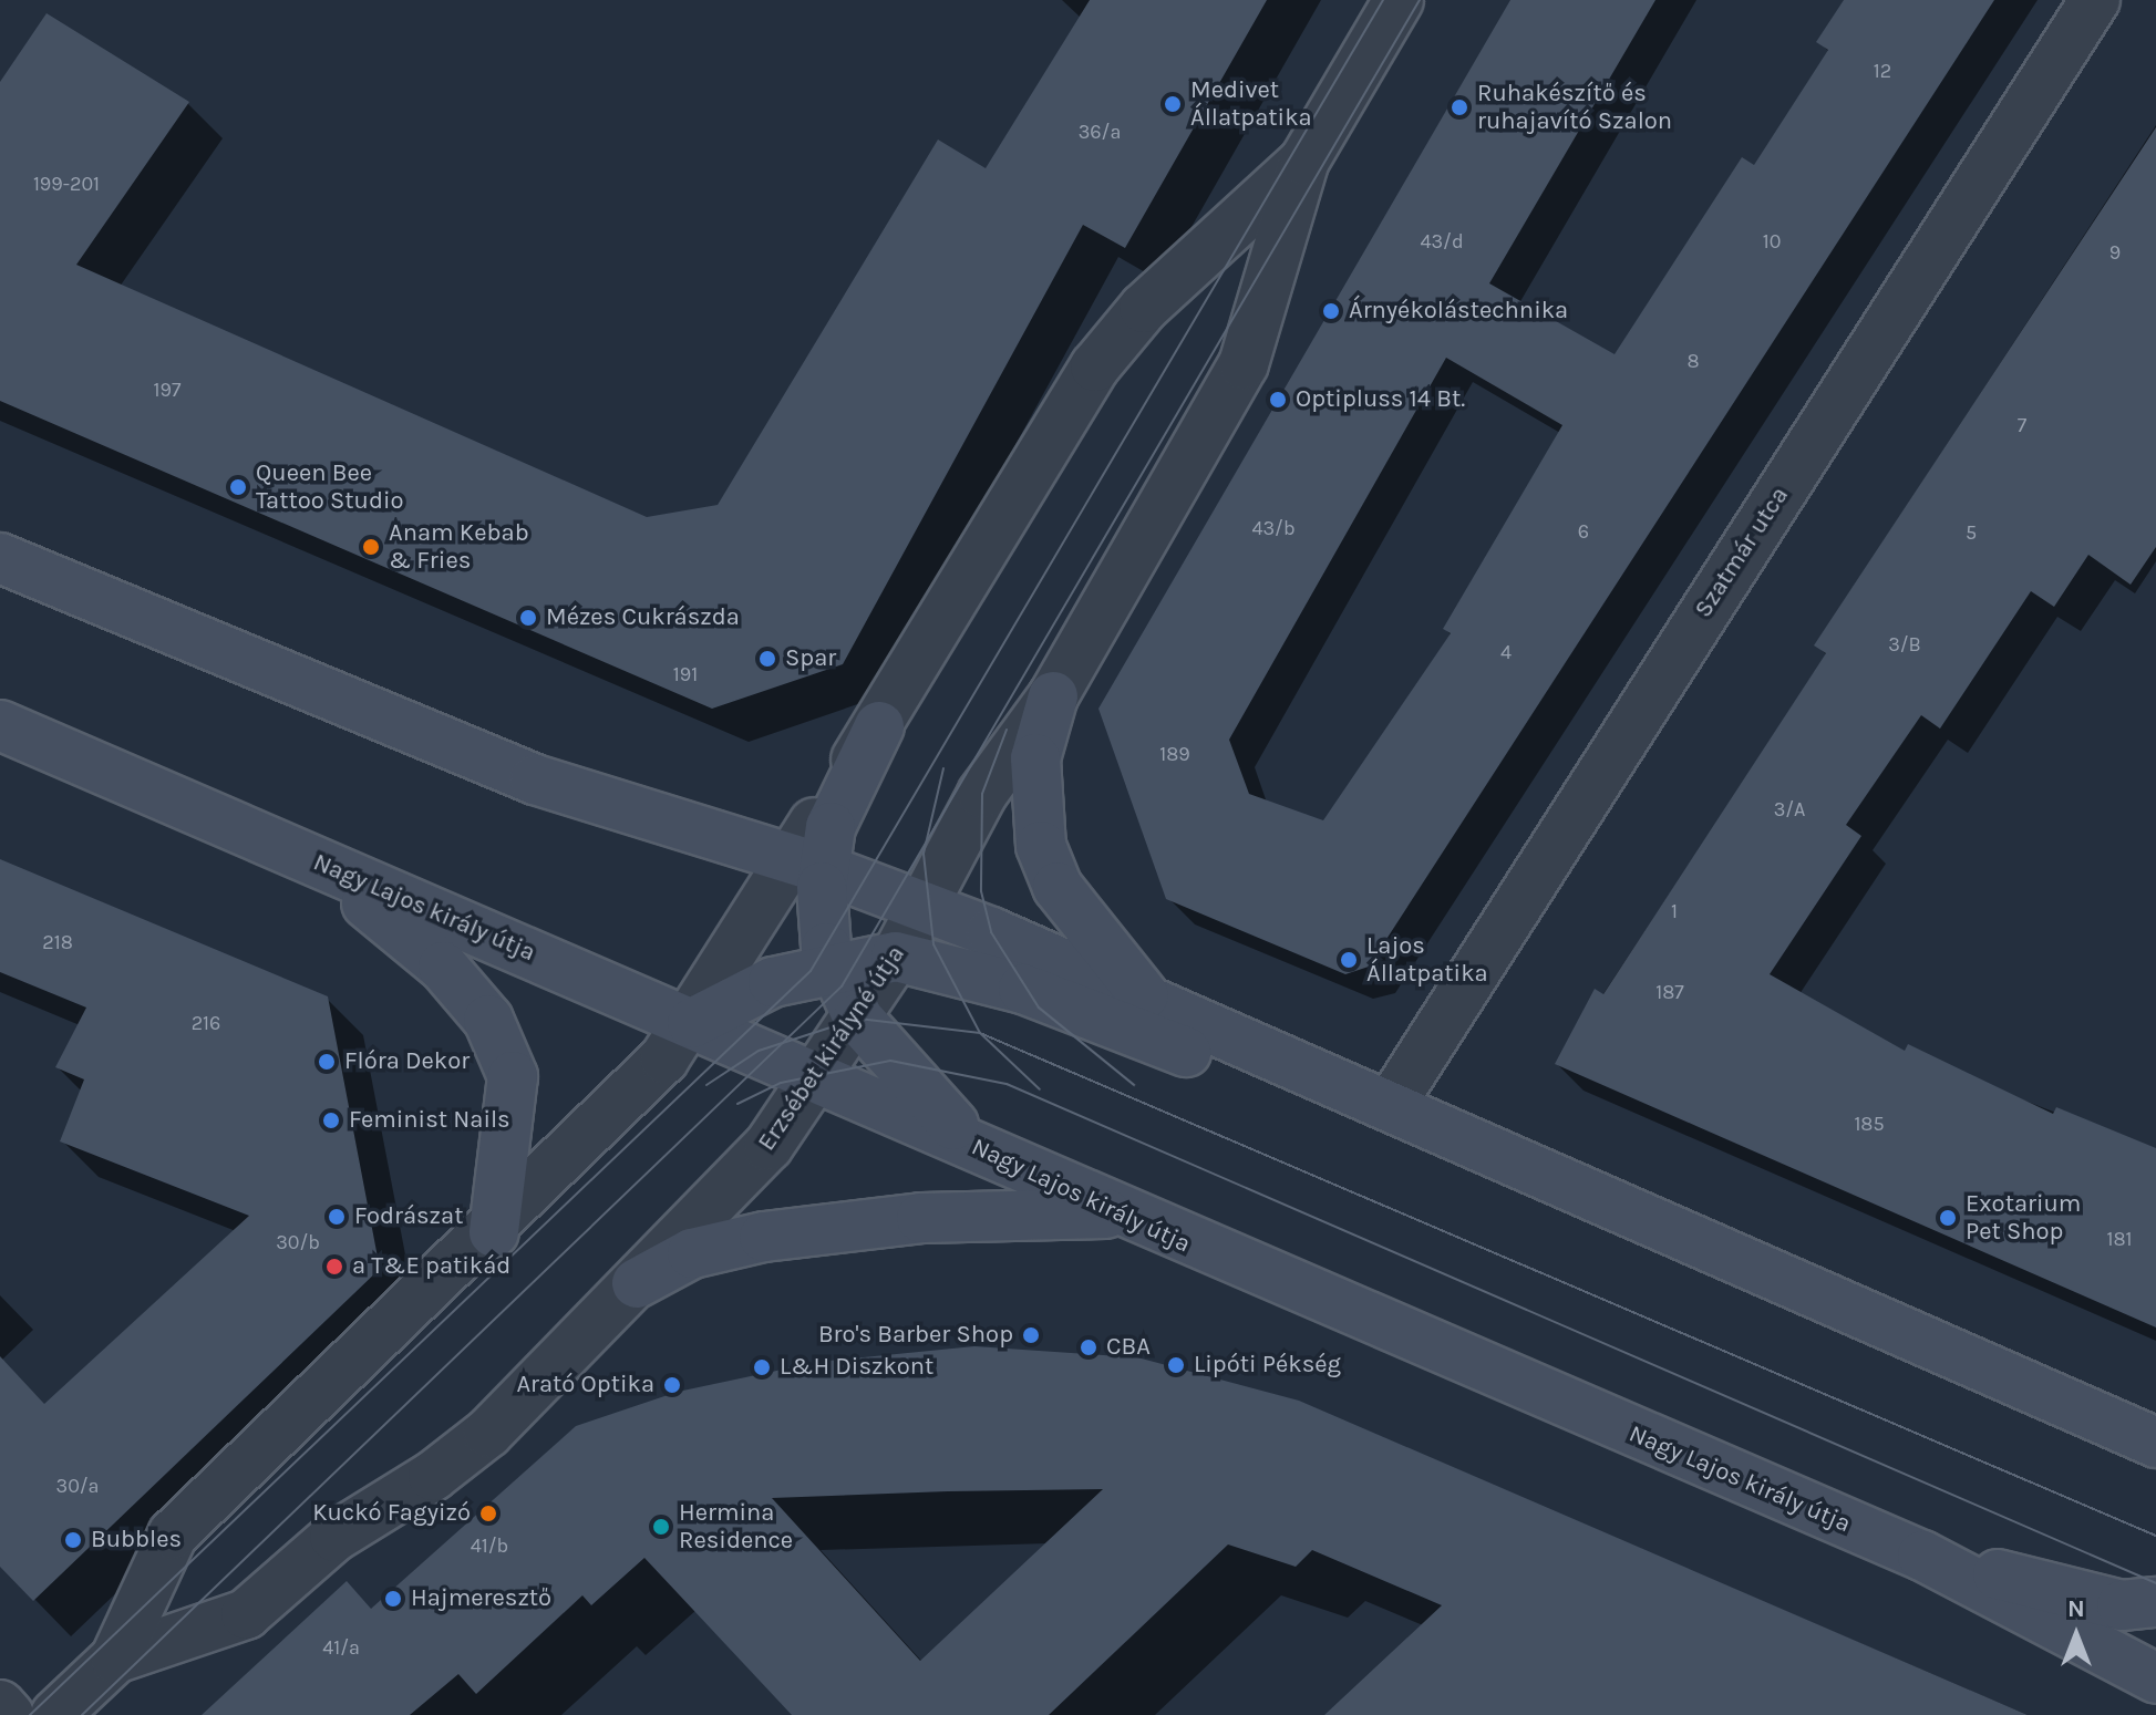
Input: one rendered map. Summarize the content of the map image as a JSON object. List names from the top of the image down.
{
  "streets": {
    "main road": ["Nagy Lajos király útja"],
    "street": ["Szatmár utca", "Erzsébet királyné útja"]
  },
  "crossings": [
    ["Nagy Lajos király útja", "Erzsébet királyné útja"]
  ],
  "places": [
    "Medivet Állatpatika",
    "Ruhakészítő és ruhajavító Szalon",
    "Árnyékolástechnika",
    "Optipluss 14 Bt.",
    "Queen Bee Tattoo Studio",
    "Anam Kebab & Fries",
    "Mézes Cukrászda",
    "Spar",
    "Lajos Állatpatika",
    "Flóra Dekor",
    "Feminist Nails",
    "Fodrászat",
    "Exotarium Pet Shop",
    "a T&E patikád",
    "Bro's Barber Shop",
    "CBA",
    "Lipóti Pékség",
    "L&H Diszkont",
    "Arató Optika",
    "Kuckó Fagyizó",
    "Hermina Residence",
    "Bubbles",
    "Hajmeresztő"
  ],
  "house_numbers": [
    "12",
    "36/a",
    "199-201",
    "43/d",
    "10",
    "9",
    "8",
    "197",
    "7",
    "43/b",
    "6",
    "5",
    "3/B",
    "4",
    "191",
    "189",
    "3/A",
    "1",
    "218",
    "187",
    "216",
    "185",
    "181",
    "30/b",
    "30/a",
    "41/b",
    "41/a"
  ],
  "north": "top"
}
